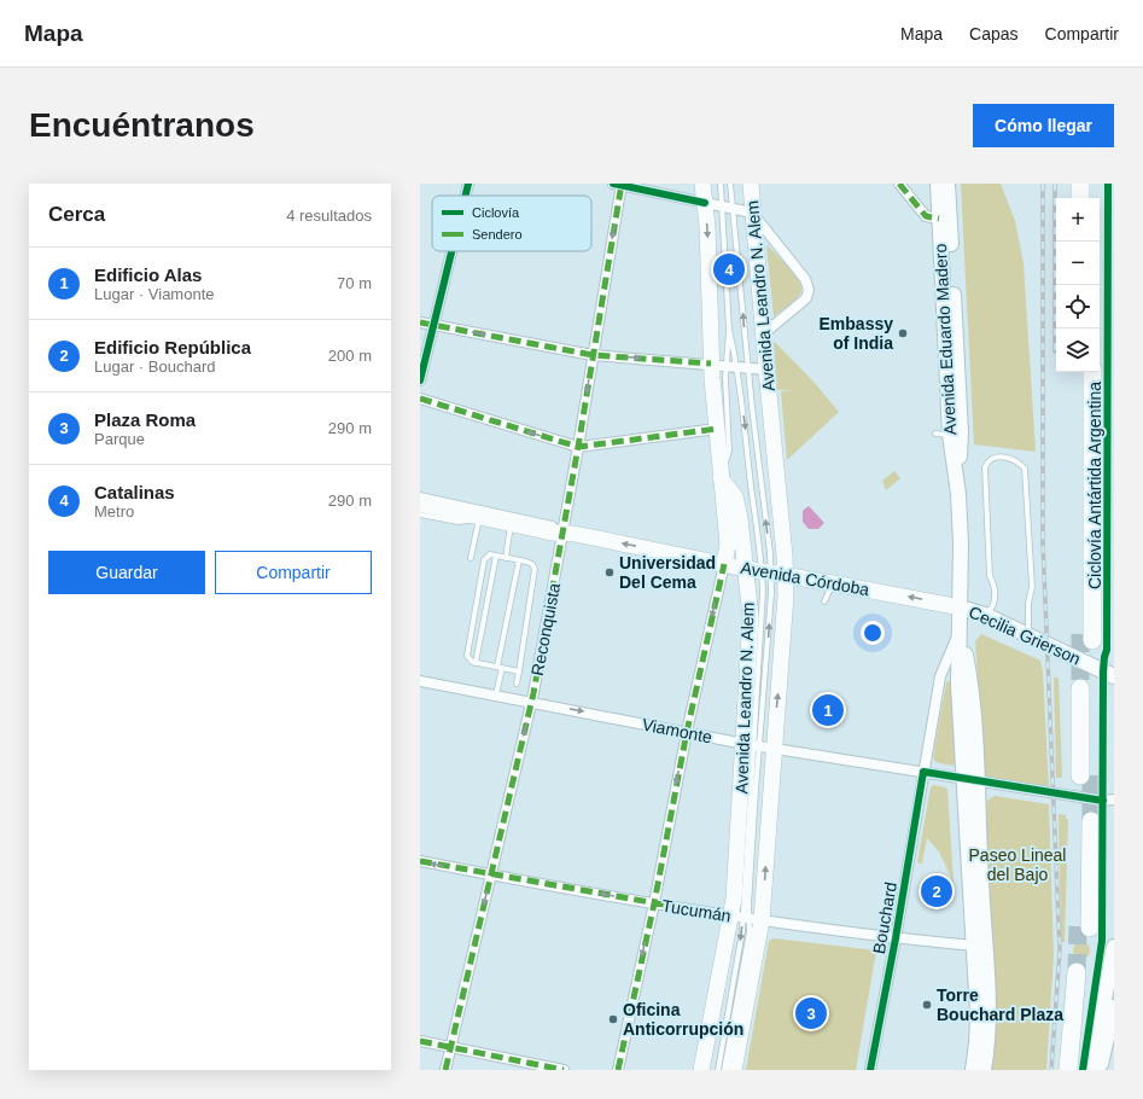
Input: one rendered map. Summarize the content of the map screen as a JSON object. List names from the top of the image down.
{
  "streets": {
    "main road": [
      "Avenida Leandro N. Alem",
      "Avenida Eduardo Madero",
      "Avenida Córdoba",
      "Cecilia Grierson"
    ],
    "street": [
      "Reconquista",
      "Viamonte",
      "Tucumán",
      "Bouchard"
    ],
    "cycle path": ["Ciclovía Antártida Argentina"]
  },
  "crossings": [
    ["Avenida Leandro N. Alem", "Avenida Córdoba"],
    ["Avenida Leandro N. Alem", "Viamonte"],
    ["Avenida Leandro N. Alem", "Tucumán"],
    ["Avenida Eduardo Madero", "Avenida Córdoba"],
    ["Avenida Eduardo Madero", "Cecilia Grierson"],
    ["Avenida Eduardo Madero", "Viamonte"],
    ["Avenida Eduardo Madero", "Tucumán"],
    ["Avenida Eduardo Madero", "Bouchard"],
    ["Avenida Córdoba", "Reconquista"],
    ["Avenida Córdoba", "Cecilia Grierson"],
    ["Reconquista", "Viamonte"],
    ["Reconquista", "Tucumán"],
    ["Viamonte", "Bouchard"],
    ["Tucumán", "Bouchard"]
  ],
  "one_way": ["Avenida Córdoba", "Reconquista", "Tucumán"],
  "parks": ["Paseo Lineal del Bajo"],
  "places": [
    "Embassy of India",
    "Universidad Del Cema",
    "Torre Bouchard Plaza",
    "Oficina Anticorrupción"
  ],
  "legend": ["Ciclovía", "Sendero"],
  "page": {
    "header": "Mapa",
    "nav": ["Mapa", "Capas", "Compartir"],
    "buttons": [
      "Cómo llegar",
      ["Guardar", "Compartir"]
    ],
    "title": "Encuéntranos",
    "heading": ["Cerca", "4 resultados"],
    "map_buttons": ["+", "−"],
    "list": [
      {
        "mark": "1",
        "name": "Edificio Alas",
        "note": "Lugar · Viamonte",
        "value": "70 m"
      },
      {
        "mark": "2",
        "name": "Edificio República",
        "note": "Lugar · Bouchard",
        "value": "200 m"
      },
      {
        "mark": "3",
        "name": "Plaza Roma",
        "note": "Parque",
        "value": "290 m"
      },
      {
        "mark": "4",
        "name": "Catalinas",
        "note": "Metro",
        "value": "290 m"
      }
    ],
    "pins": [
      "4",
      "1",
      "2",
      "3"
    ]
  }
}
